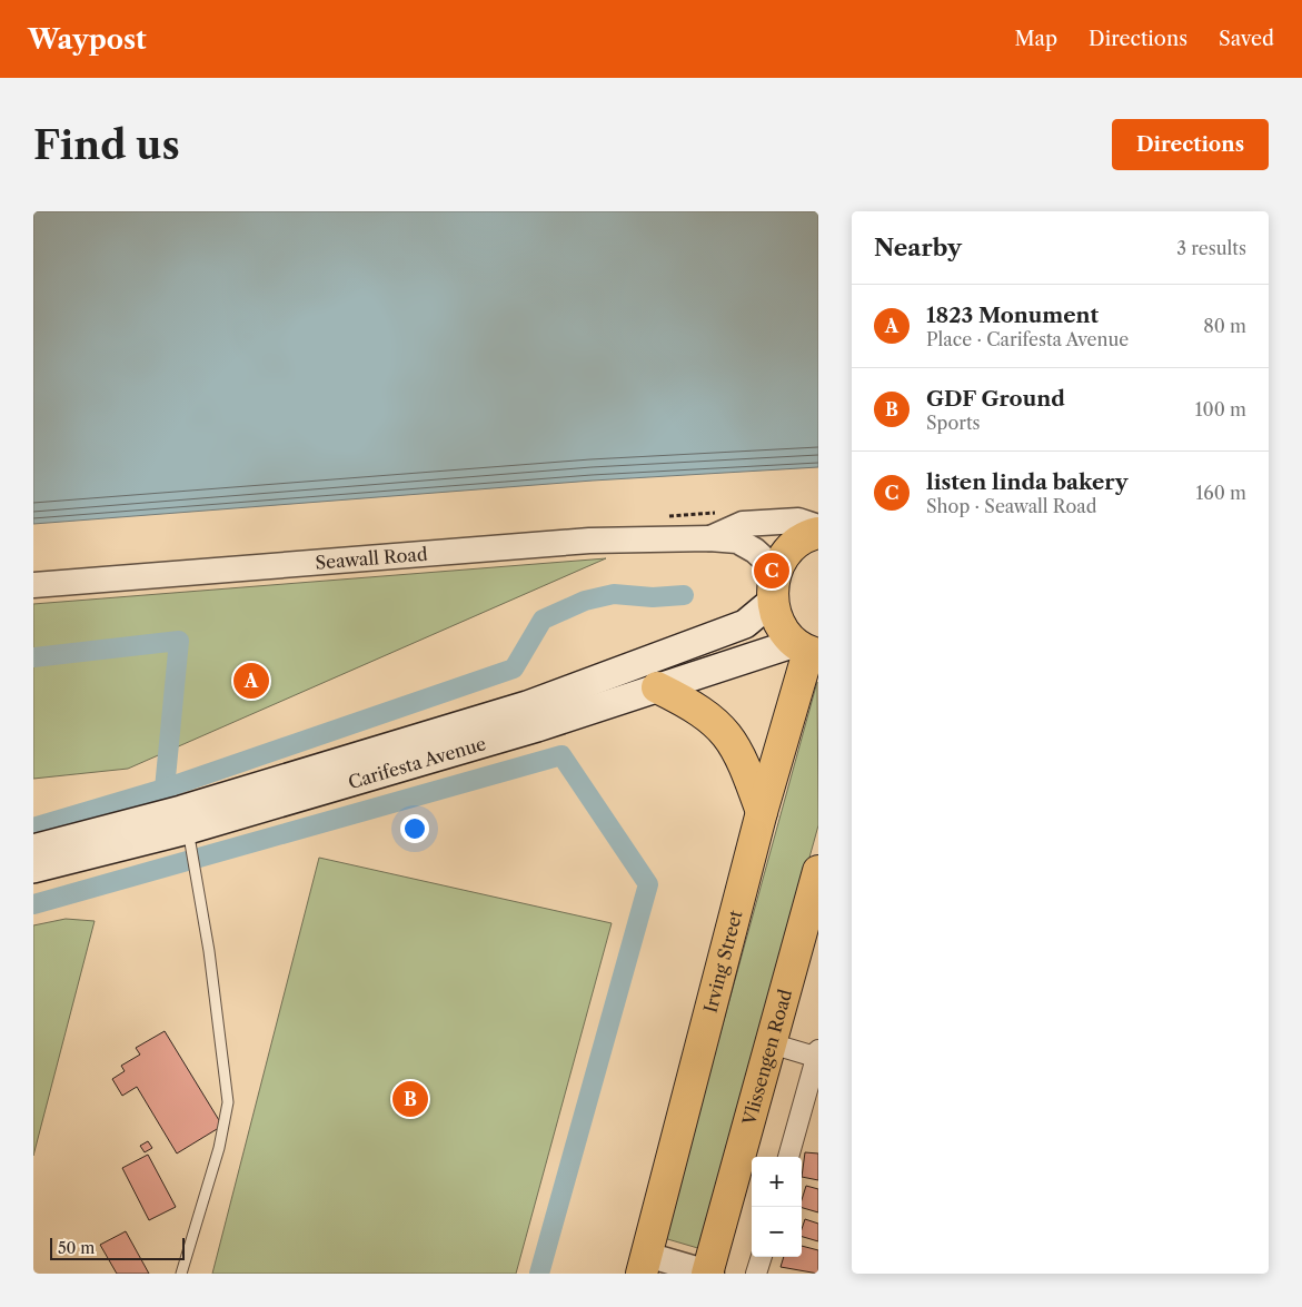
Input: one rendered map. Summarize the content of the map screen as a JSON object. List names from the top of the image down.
{
  "streets": {
    "main road": ["Carifesta Avenue", "Irving Street", "Vlissengen Road"],
    "street": ["Seawall Road"]
  },
  "crossings": [
    ["Seawall Road", "Carifesta Avenue"],
    ["Carifesta Avenue", "Irving Street"]
  ],
  "scale_bar": "50 m",
  "page": {
    "header": "Waypost",
    "nav": ["Map", "Directions", "Saved"],
    "buttons": "Directions",
    "title": "Find us",
    "heading": ["Nearby", "3 results"],
    "list": [
      {
        "mark": "A",
        "name": "1823 Monument",
        "note": "Place · Carifesta Avenue",
        "value": "80 m"
      },
      {
        "mark": "B",
        "name": "GDF Ground",
        "note": "Sports",
        "value": "100 m"
      },
      {
        "mark": "C",
        "name": "listen linda bakery",
        "note": "Shop · Seawall Road",
        "value": "160 m"
      }
    ],
    "pins": ["C", "A", "B"],
    "map_buttons": ["+", "−"],
    "scale": "50 m"
  }
}
